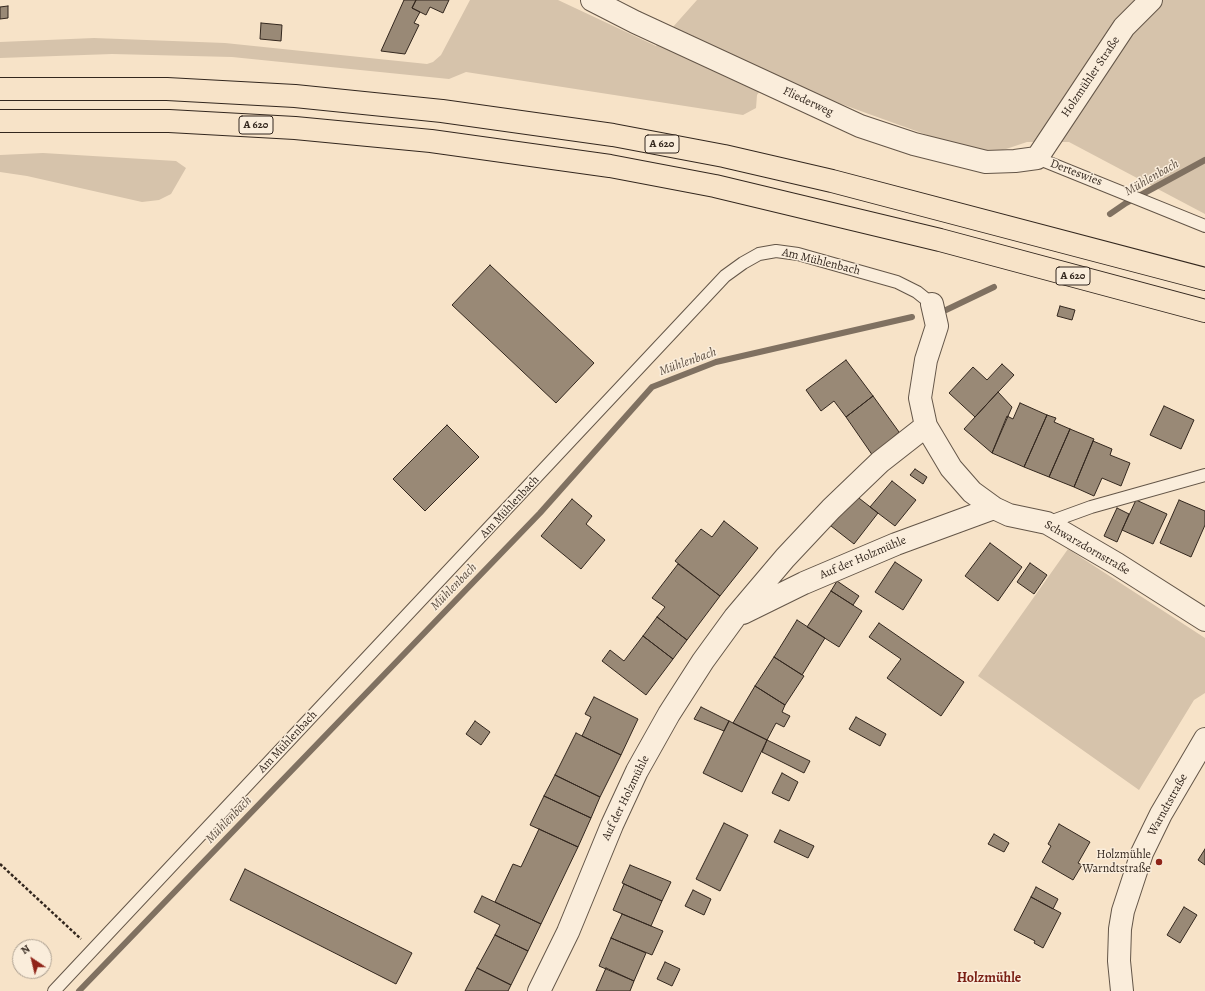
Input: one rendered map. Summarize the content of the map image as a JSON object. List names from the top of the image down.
{
  "streets": {
    "highway": ["A 620"],
    "street": [
      "Holzmühler Straße",
      "Fliederweg",
      "Am Mühlenbach",
      "Schwarzdornstraße",
      "Auf der Holzmühle",
      "Warndtstraße"
    ],
    "lane": ["Derteswies"]
  },
  "crossings": [
    ["Holzmühler Straße", "Fliederweg"],
    ["Holzmühler Straße", "Derteswies"],
    ["Fliederweg", "Derteswies"],
    ["Am Mühlenbach", "Schwarzdornstraße"],
    ["Am Mühlenbach", "Auf der Holzmühle"],
    ["Schwarzdornstraße", "Auf der Holzmühle"]
  ],
  "districts": ["Holzmühle"],
  "water": ["Mühlenbach"],
  "places": ["Holzmühle Warndtstraße"],
  "north": "top left"
}
